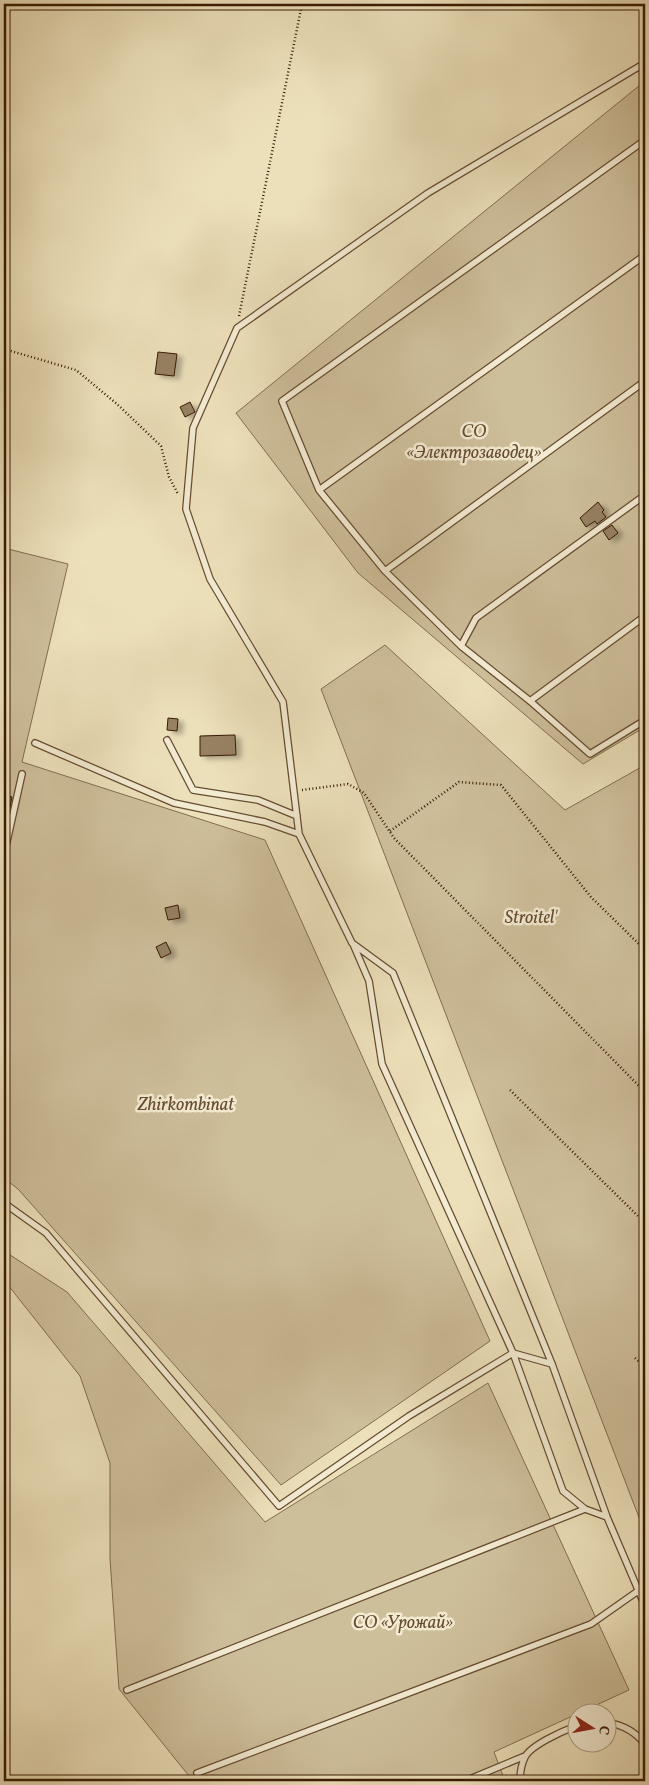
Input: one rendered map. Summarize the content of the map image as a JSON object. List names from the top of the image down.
{
  "parks": [
    "СО «Электрозаводец»",
    "Stroitel'",
    "Zhirkombinat",
    "СО «Урожай»"
  ],
  "north": "right"
}
